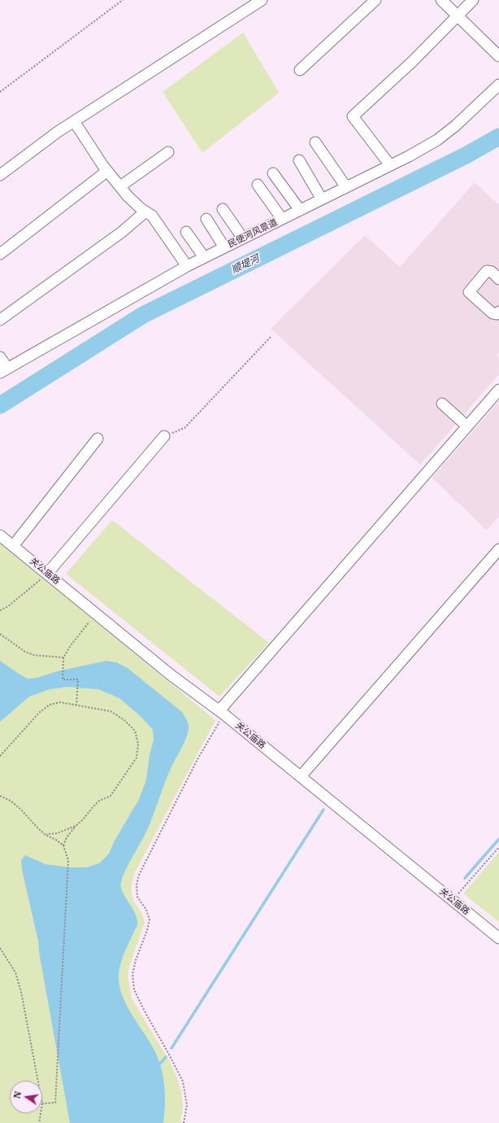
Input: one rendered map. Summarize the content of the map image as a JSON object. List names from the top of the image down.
{
  "streets": {
    "street": ["民便河风景道", "关公庙路"]
  },
  "water": ["顺堤河"],
  "north": "left"
}
